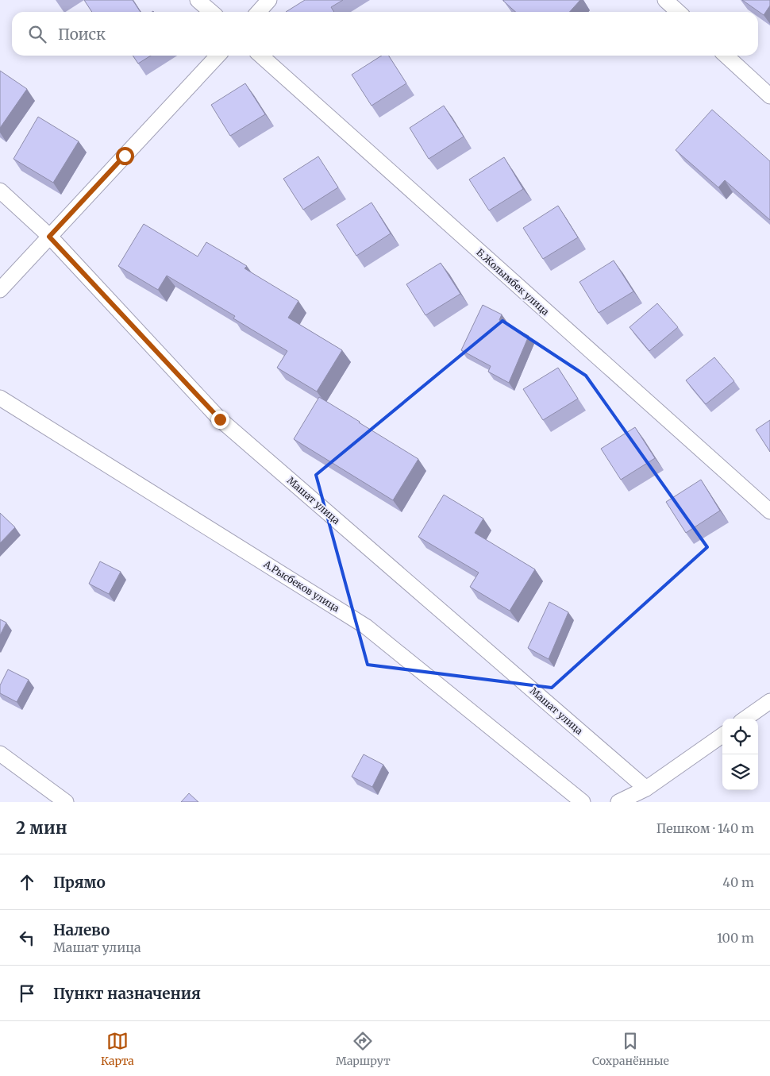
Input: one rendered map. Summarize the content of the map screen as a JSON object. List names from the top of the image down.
{
  "streets": {
    "street": ["Б.Жолымбек улица", "Машат улица", "А.Рысбеков улица"]
  },
  "page": {
    "search": "Поиск",
    "heading": ["2 мин", "Пешком · 140 m"],
    "list": [
      ["Прямо", "40 m"],
      ["Налево", "Машат улица", "100 m"],
      "Пункт назначения"
    ],
    "nav": ["Карта", "Маршрут", "Сохранённые"]
  }
}
